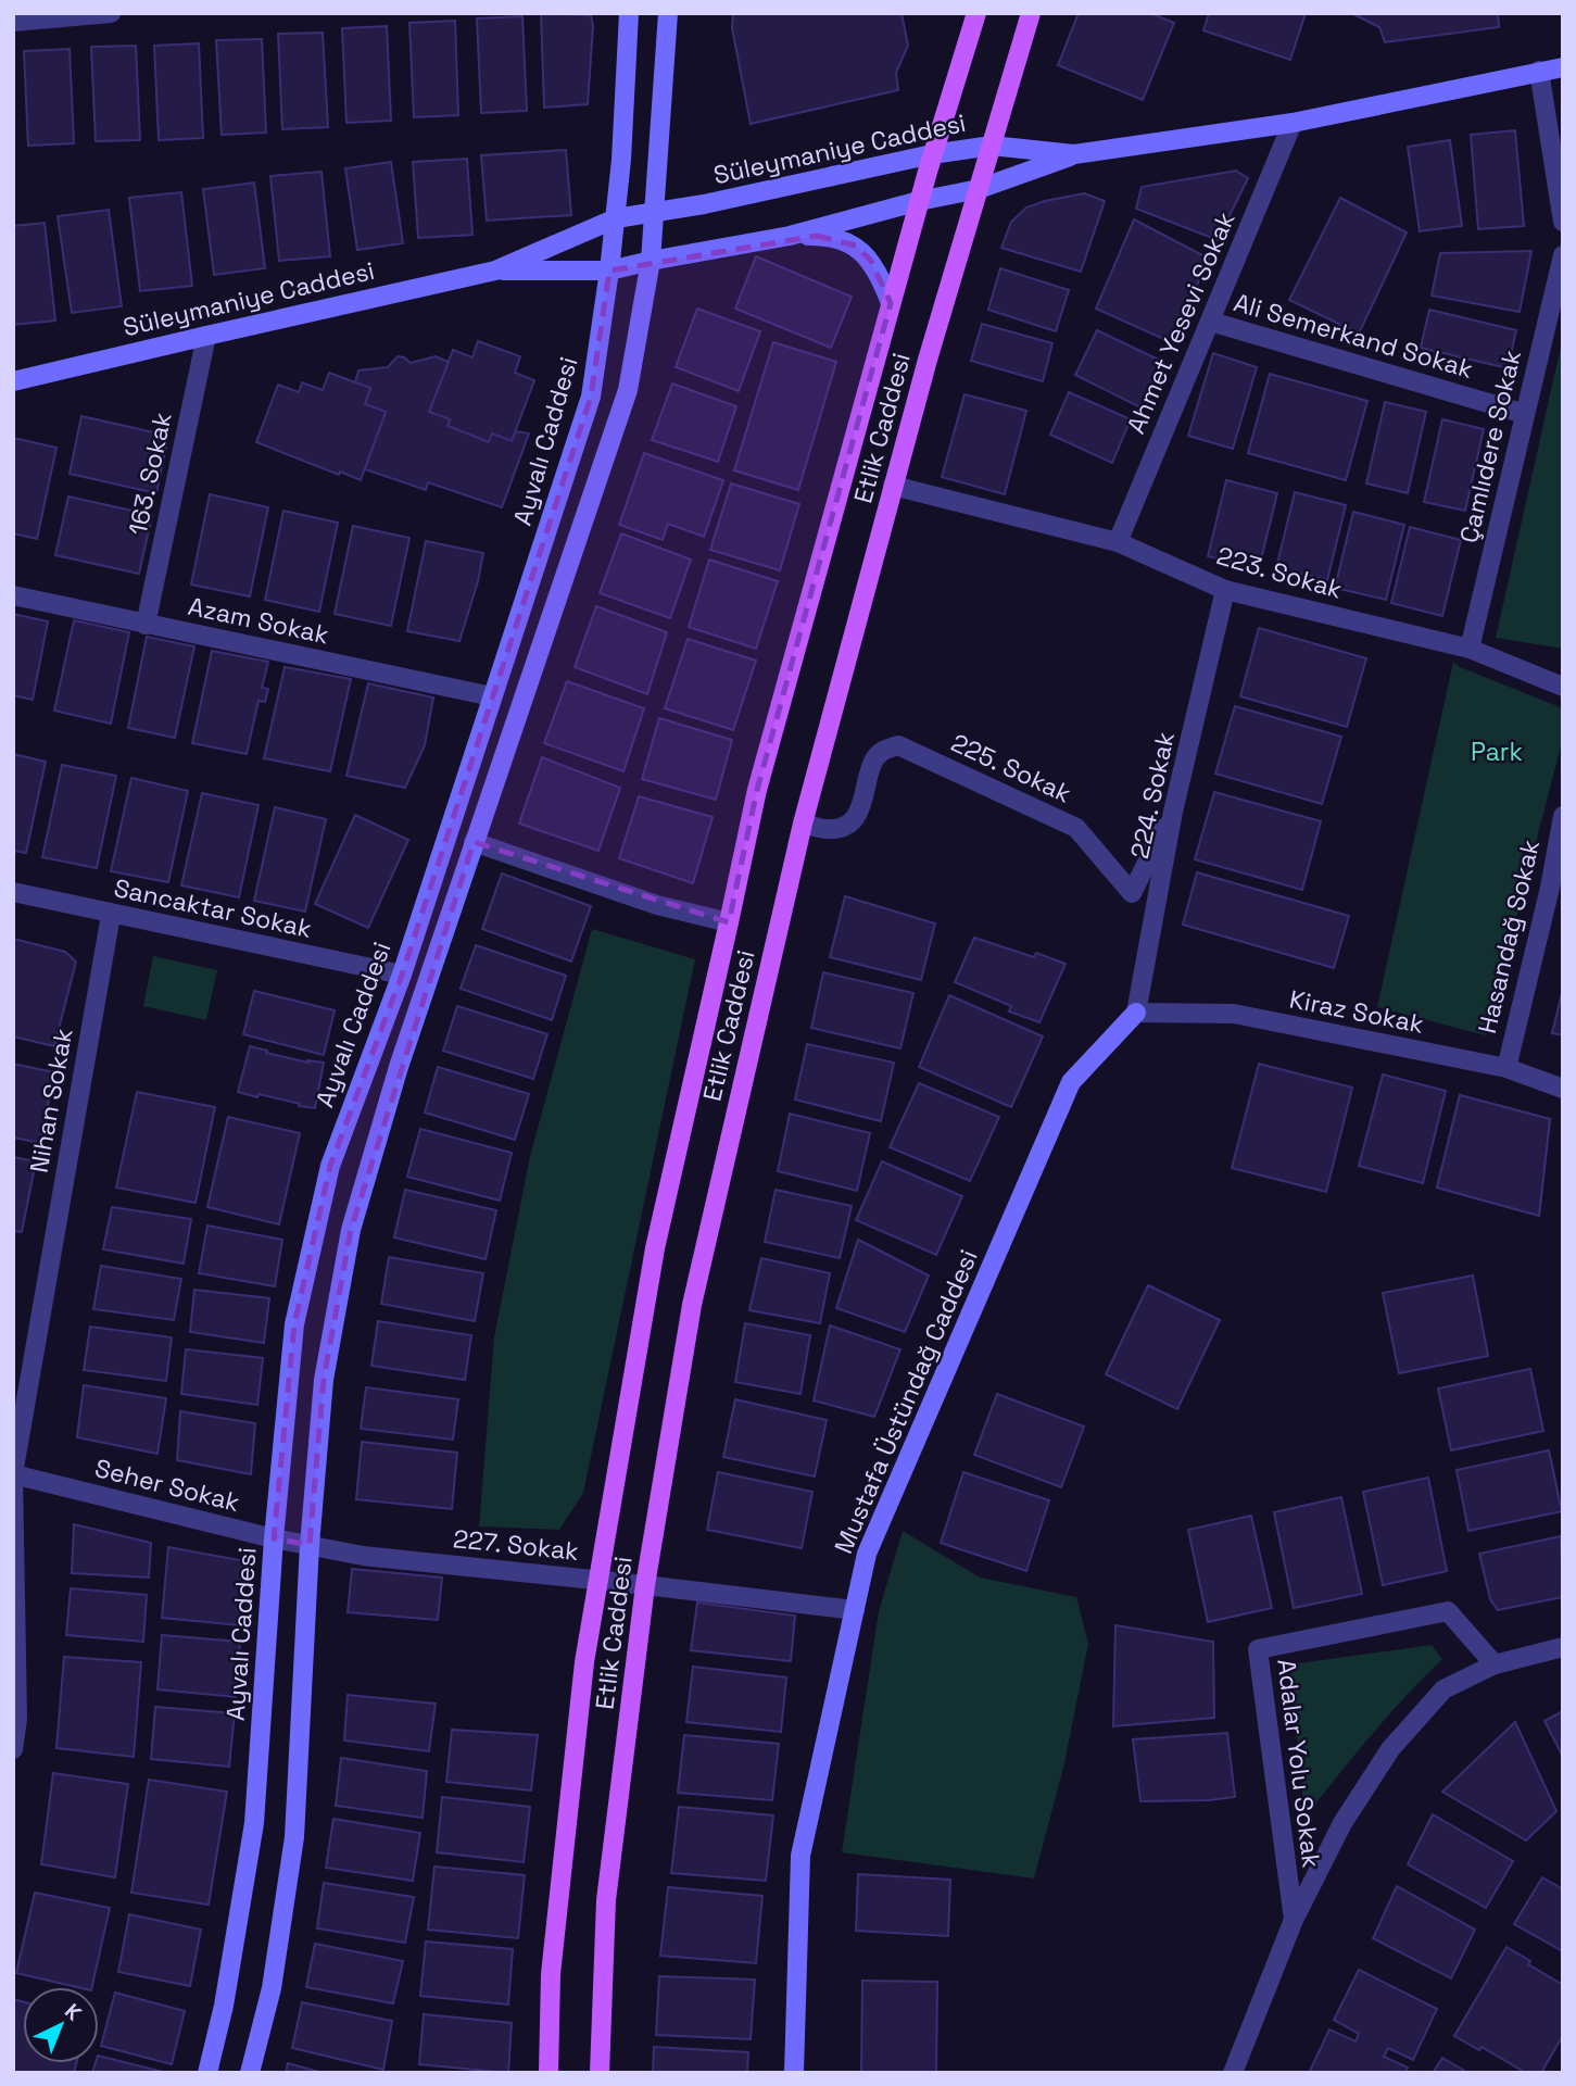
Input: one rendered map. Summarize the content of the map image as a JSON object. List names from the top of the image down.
{
  "streets": {
    "main road": [
      "Süleymaniye Caddesi",
      "Etlik Caddesi",
      "Ayvalı Caddesi",
      "Mustafa Üstündağ Caddesi"
    ],
    "street": [
      "Ahmet Yesevi Sokak",
      "Ali Semerkand Sokak",
      "Çamlıdere Sokak",
      "163. Sokak",
      "223. Sokak",
      "Azam Sokak",
      "225. Sokak",
      "224. Sokak",
      "Sancaktar Sokak",
      "Hasandağ Sokak",
      "Kiraz Sokak",
      "Nihan Sokak",
      "Seher Sokak",
      "227. Sokak",
      "Adalar Yolu Sokak"
    ]
  },
  "crossings": [
    ["Süleymaniye Caddesi", "Ahmet Yesevi Sokak"],
    ["Süleymaniye Caddesi", "Etlik Caddesi"],
    ["Süleymaniye Caddesi", "Ayvalı Caddesi"],
    ["Süleymaniye Caddesi", "163. Sokak"],
    ["Ahmet Yesevi Sokak", "Ali Semerkand Sokak"],
    ["Ahmet Yesevi Sokak", "223. Sokak"],
    ["Ali Semerkand Sokak", "Çamlıdere Sokak"],
    ["Etlik Caddesi", "223. Sokak"],
    ["Etlik Caddesi", "225. Sokak"],
    ["Etlik Caddesi", "227. Sokak"],
    ["Ayvalı Caddesi", "Azam Sokak"],
    ["Ayvalı Caddesi", "Sancaktar Sokak"],
    ["Ayvalı Caddesi", "Seher Sokak"],
    ["Çamlıdere Sokak", "223. Sokak"],
    ["163. Sokak", "Azam Sokak"],
    ["223. Sokak", "224. Sokak"],
    ["225. Sokak", "224. Sokak"],
    ["224. Sokak", "Kiraz Sokak"],
    ["224. Sokak", "Mustafa Üstündağ Caddesi"],
    ["Sancaktar Sokak", "Nihan Sokak"],
    ["Hasandağ Sokak", "Kiraz Sokak"],
    ["Kiraz Sokak", "Mustafa Üstündağ Caddesi"],
    ["Nihan Sokak", "Seher Sokak"],
    ["Mustafa Üstündağ Caddesi", "227. Sokak"],
    ["Seher Sokak", "227. Sokak"]
  ],
  "parks": ["Park"],
  "north": "top right"
}
